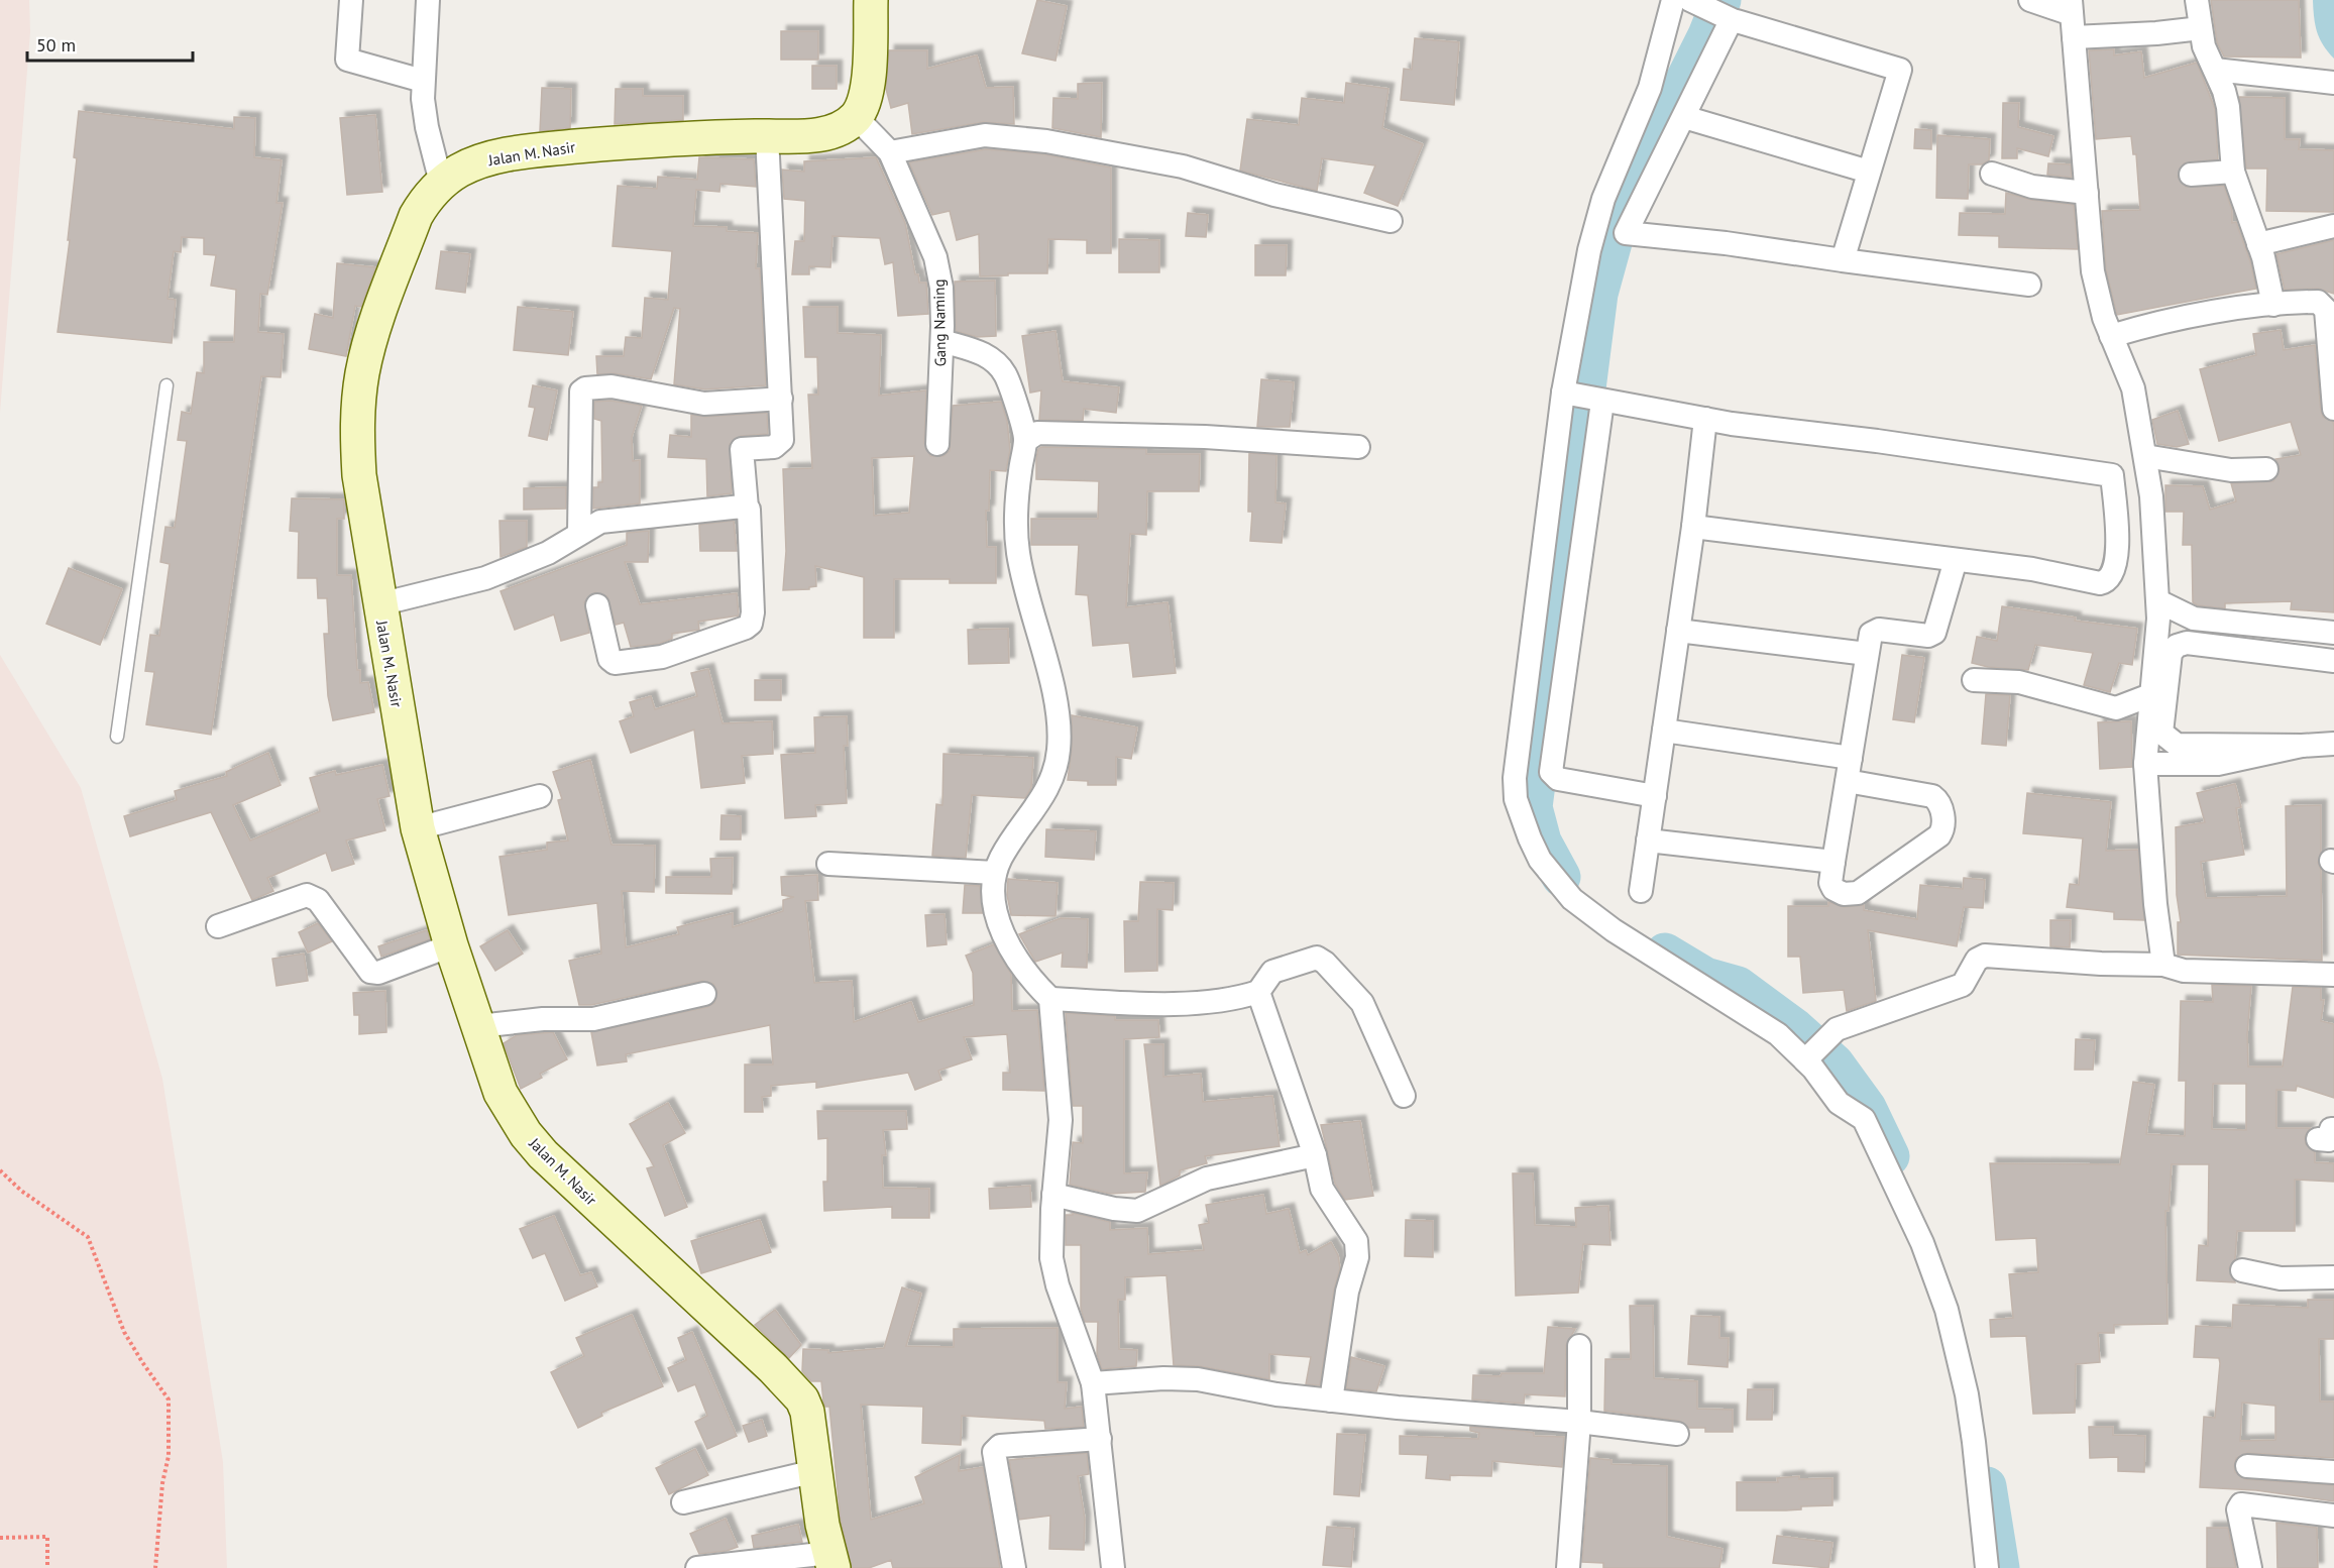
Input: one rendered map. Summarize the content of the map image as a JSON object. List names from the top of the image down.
{
  "streets": {
    "street": ["Jalan M. Nasir", "Gang Naming"]
  },
  "crossings": [
    ["Jalan M. Nasir", "Gang Naming"]
  ],
  "scale_bar": "50 m"
}
